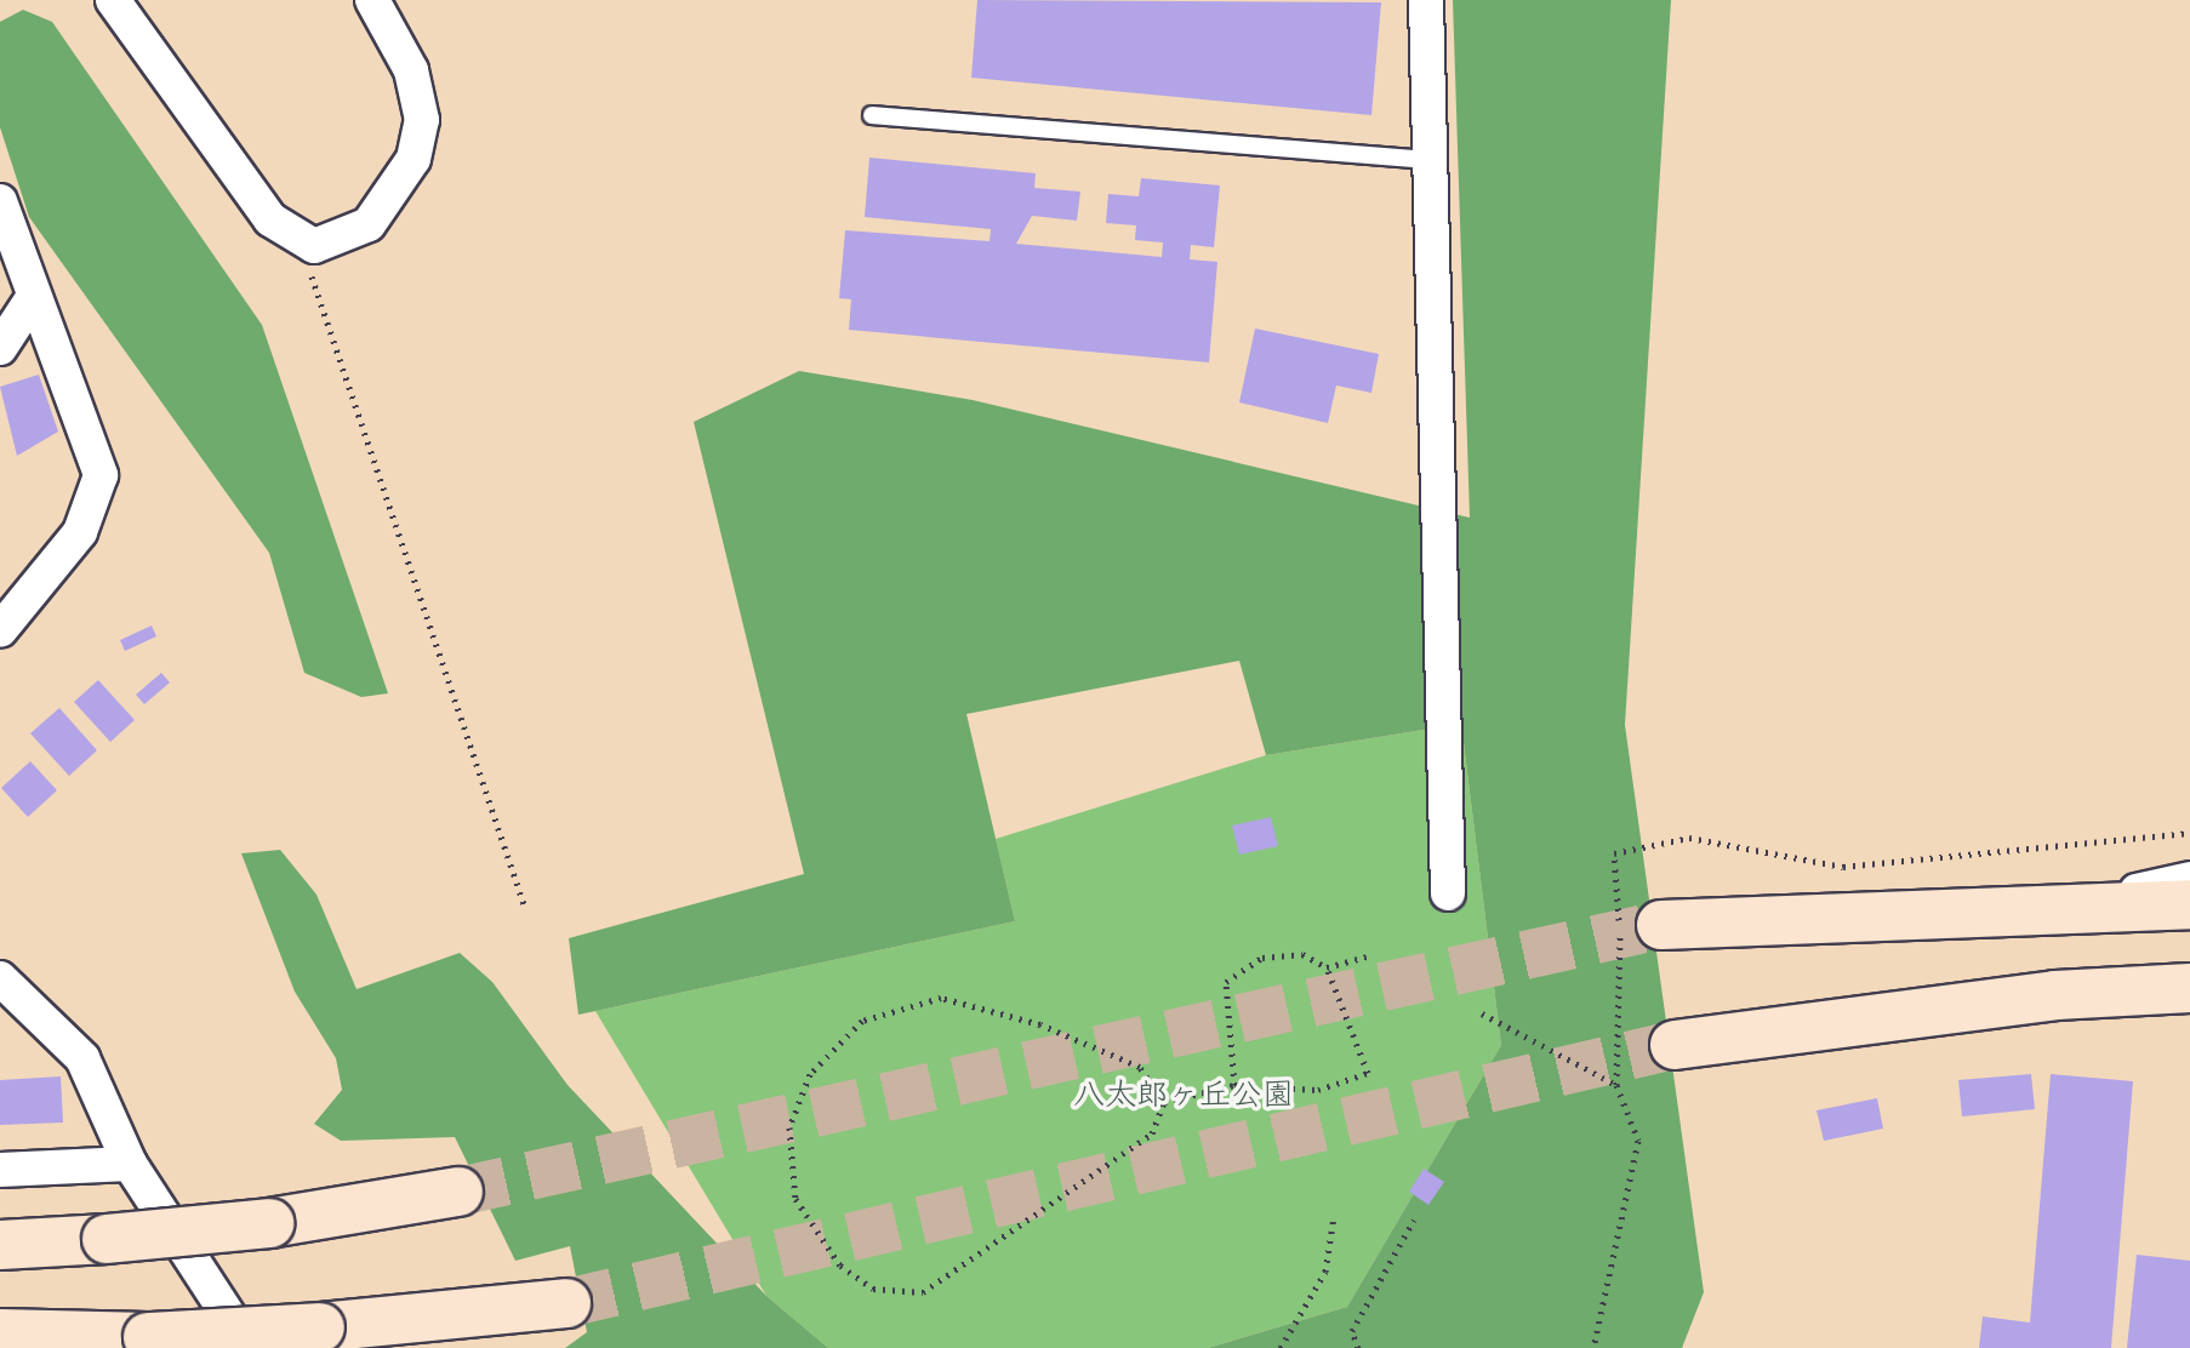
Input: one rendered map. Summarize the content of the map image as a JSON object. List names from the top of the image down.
{
  "parks": ["八太郎ヶ丘公園"]
}
